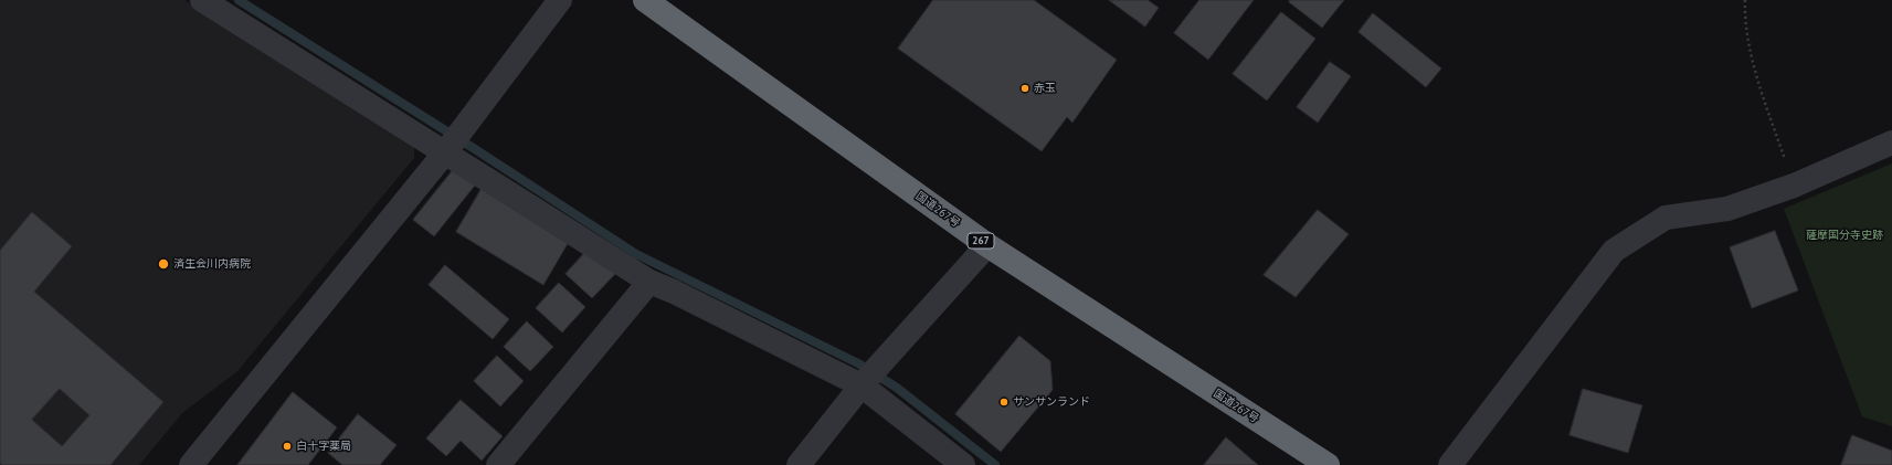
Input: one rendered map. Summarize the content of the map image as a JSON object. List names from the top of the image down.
{
  "streets": {
    "highway": ["国道267号", "267"]
  },
  "parks": ["薩摩国分寺史跡"],
  "places": [
    "赤玉",
    "済生会川内病院",
    "サンサンランド",
    "白十字薬局"
  ]
}
